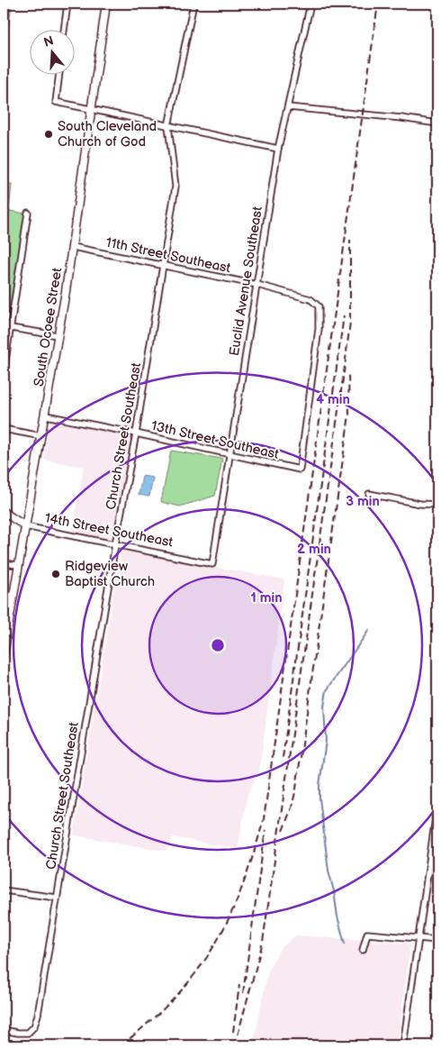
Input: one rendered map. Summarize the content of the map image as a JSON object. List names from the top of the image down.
{
  "streets": {
    "street": [
      "11th Street Southeast",
      "Euclid Avenue Southeast",
      "South Ocoee Street",
      "Church Street Southeast",
      "13th Street Southeast",
      "14th Street Southeast"
    ]
  },
  "crossings": [
    ["11th Street Southeast", "Euclid Avenue Southeast"],
    ["11th Street Southeast", "South Ocoee Street"],
    ["11th Street Southeast", "Church Street Southeast"],
    ["11th Street Southeast", "13th Street Southeast"],
    ["Euclid Avenue Southeast", "13th Street Southeast"],
    ["Euclid Avenue Southeast", "14th Street Southeast"],
    ["South Ocoee Street", "13th Street Southeast"],
    ["South Ocoee Street", "14th Street Southeast"],
    ["Church Street Southeast", "13th Street Southeast"],
    ["Church Street Southeast", "14th Street Southeast"]
  ],
  "places": ["South Cleveland Church of God", "Ridgeview Baptist Church"],
  "north": "top",
  "rings": [
    "4 min",
    "3 min",
    "2 min",
    "1 min"
  ]
}
